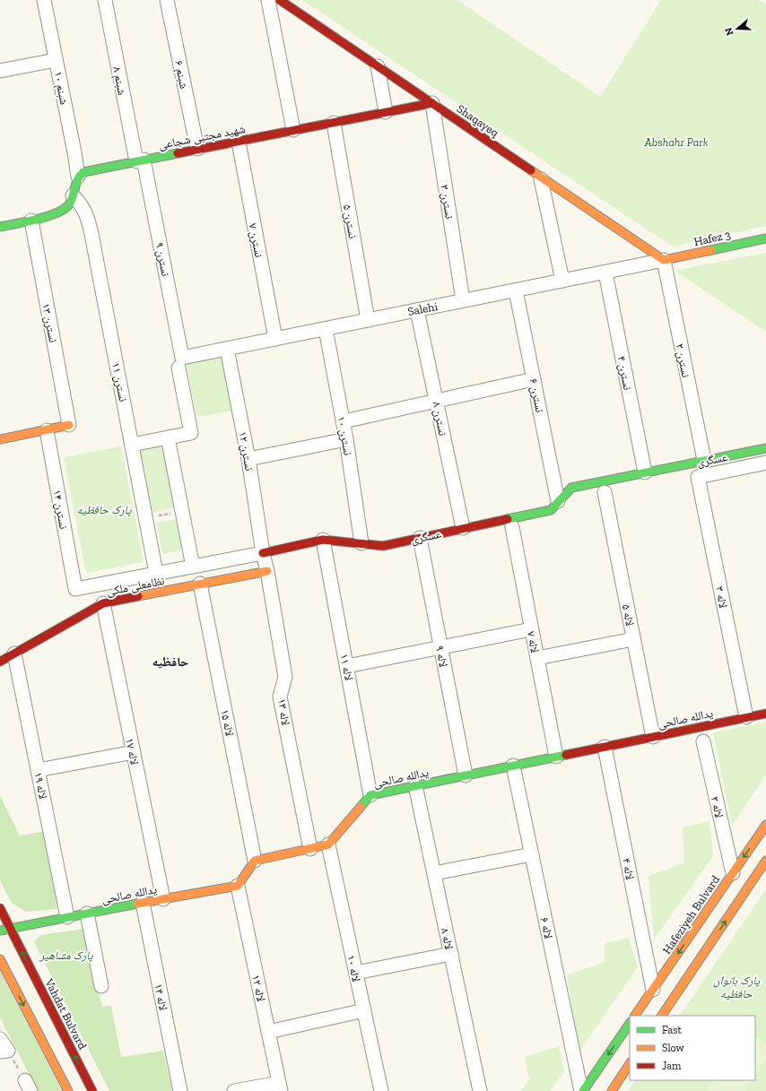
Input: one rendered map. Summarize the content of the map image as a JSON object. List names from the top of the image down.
{
  "streets": {
    "street": [
      "شبنم ۶",
      "شبنم ۸",
      "شبنم ۱۰",
      "Shaqayeq",
      "شهید مجتبی شجاعی",
      "نسترن ۳",
      "نسترن ۵",
      "Hafez 3",
      "نسترن ۷",
      "نسترن ۹",
      "Salehi",
      "نسترن ۱۳",
      "نسترن ۲",
      "نسترن ۴",
      "نسترن ۱۱",
      "نسترن ۶",
      "نسترن ۸",
      "نسترن ۱۰",
      "نسترن ۱۲",
      "عسگری",
      "نسترن ۱۴",
      "نظامعلی ملکی",
      "لاله ۳",
      "لاله ۵",
      "لاله ۷",
      "لاله ۹",
      "لاله ۱۱",
      "لاله ۱۳",
      "یدالله صالحی",
      "لاله ۱۵",
      "لاله ۱۷",
      "لاله ۱۹",
      "لاله ۲",
      "لاله ۴",
      "Hafeziyeh Bulvard",
      "لاله ۶",
      "لاله ۸",
      "لاله ۱۰",
      "لاله ۱۲",
      "لاله ۱۴",
      "Vahdat Bulvard"
    ]
  },
  "crossings": [
    ["شبنم ۶", "شهید مجتبی شجاعی"],
    ["شبنم ۸", "شهید مجتبی شجاعی"],
    ["شبنم ۸", "نسترن ۹"],
    ["شبنم ۱۰", "شهید مجتبی شجاعی"],
    ["Shaqayeq", "شهید مجتبی شجاعی"],
    ["Shaqayeq", "نسترن ۳"],
    ["Shaqayeq", "Hafez 3"],
    ["Shaqayeq", "Salehi"],
    ["Shaqayeq", "نسترن ۲"],
    ["شهید مجتبی شجاعی", "نسترن ۳"],
    ["شهید مجتبی شجاعی", "نسترن ۵"],
    ["شهید مجتبی شجاعی", "نسترن ۷"],
    ["شهید مجتبی شجاعی", "نسترن ۹"],
    ["نسترن ۳", "Salehi"],
    ["نسترن ۵", "Salehi"],
    ["Hafez 3", "Salehi"],
    ["Hafez 3", "نسترن ۲"],
    ["نسترن ۷", "Salehi"],
    ["نسترن ۹", "Salehi"],
    ["Salehi", "نسترن ۲"],
    ["Salehi", "نسترن ۴"],
    ["Salehi", "نسترن ۶"],
    ["Salehi", "نسترن ۸"],
    ["Salehi", "نسترن ۱۰"],
    ["Salehi", "نسترن ۱۲"],
    ["نسترن ۲", "عسگری"],
    ["نسترن ۴", "عسگری"],
    ["نسترن ۱۱", "عسگری"],
    ["نسترن ۶", "عسگری"],
    ["نسترن ۸", "عسگری"],
    ["نسترن ۱۰", "عسگری"],
    ["نسترن ۱۲", "عسگری"],
    ["نسترن ۱۲", "لاله ۱۳"],
    ["عسگری", "نسترن ۱۴"],
    ["عسگری", "لاله ۹"],
    ["عسگری", "لاله ۱۱"],
    ["عسگری", "لاله ۱۳"],
    ["نظامعلی ملکی", "لاله ۱۳"],
    ["نظامعلی ملکی", "لاله ۱۵"],
    ["نظامعلی ملکی", "لاله ۱۷"],
    ["نظامعلی ملکی", "لاله ۱۹"],
    ["لاله ۳", "یدالله صالحی"],
    ["لاله ۵", "یدالله صالحی"],
    ["لاله ۷", "یدالله صالحی"],
    ["لاله ۹", "یدالله صالحی"],
    ["لاله ۱۱", "یدالله صالحی"],
    ["یدالله صالحی", "لاله ۱۷"],
    ["یدالله صالحی", "لاله ۱۹"],
    ["یدالله صالحی", "لاله ۴"],
    ["یدالله صالحی", "لاله ۶"],
    ["یدالله صالحی", "لاله ۸"],
    ["یدالله صالحی", "لاله ۱۰"],
    ["یدالله صالحی", "لاله ۱۲"],
    ["یدالله صالحی", "لاله ۱۴"],
    ["یدالله صالحی", "Vahdat Bulvard"],
    ["لاله ۲", "Hafeziyeh Bulvard"],
    ["لاله ۴", "Hafeziyeh Bulvard"]
  ],
  "districts": ["حافظیه"],
  "parks": [
    "Abshahr Park",
    "پارک حافظیه",
    "پارک مشاهیر",
    "پارک بانوان حافظیه"
  ],
  "legend": ["Fast", "Slow", "Jam"],
  "north": "left"
}
